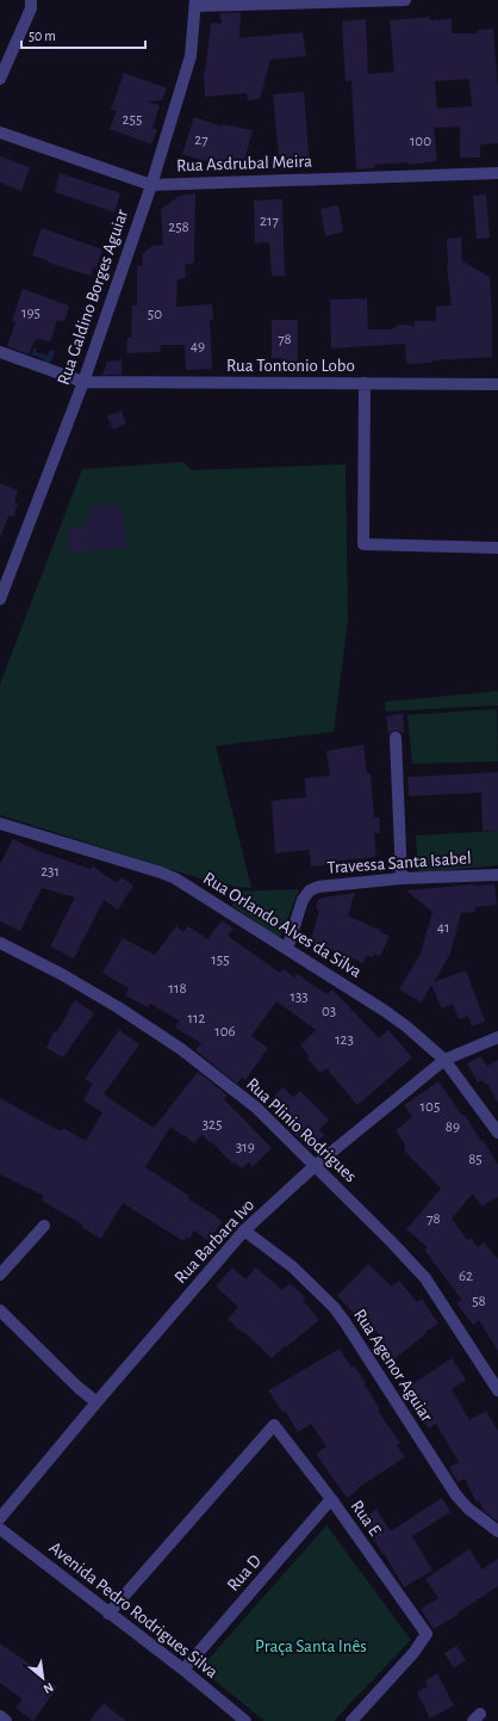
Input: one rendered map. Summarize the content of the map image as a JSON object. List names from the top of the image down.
{
  "streets": {
    "street": [
      "Rua Asdrubal Meira",
      "Rua Galdino Borges Aguiar",
      "Rua Tontonio Lobo",
      "Travessa Santa Isabel",
      "Rua Orlando Alves da Silva",
      "Rua Plinio Rodrigues",
      "Rua Barbara Ivo",
      "Rua Agenor Aguiar",
      "Rua E",
      "Rua D",
      "Avenida Pedro Rodrigues Silva"
    ]
  },
  "crossings": [
    ["Rua Asdrubal Meira", "Rua Galdino Borges Aguiar"],
    ["Rua Galdino Borges Aguiar", "Rua Tontonio Lobo"],
    ["Travessa Santa Isabel", "Rua Orlando Alves da Silva"],
    ["Rua Orlando Alves da Silva", "Rua Barbara Ivo"],
    ["Rua Plinio Rodrigues", "Rua Barbara Ivo"],
    ["Rua Barbara Ivo", "Rua Agenor Aguiar"],
    ["Rua E", "Rua D"],
    ["Rua E", "Avenida Pedro Rodrigues Silva"],
    ["Rua D", "Avenida Pedro Rodrigues Silva"]
  ],
  "parks": ["Praça Santa Inês"],
  "house_numbers": [
    "255",
    "27",
    "100",
    "217",
    "258",
    "195",
    "50",
    "78",
    "49",
    "231",
    "41",
    "155",
    "118",
    "133",
    "03",
    "112",
    "106",
    "123",
    "105",
    "325",
    "89",
    "319",
    "85",
    "78",
    "62",
    "58"
  ],
  "scale_bar": "50 m",
  "north": "bottom right"
}
